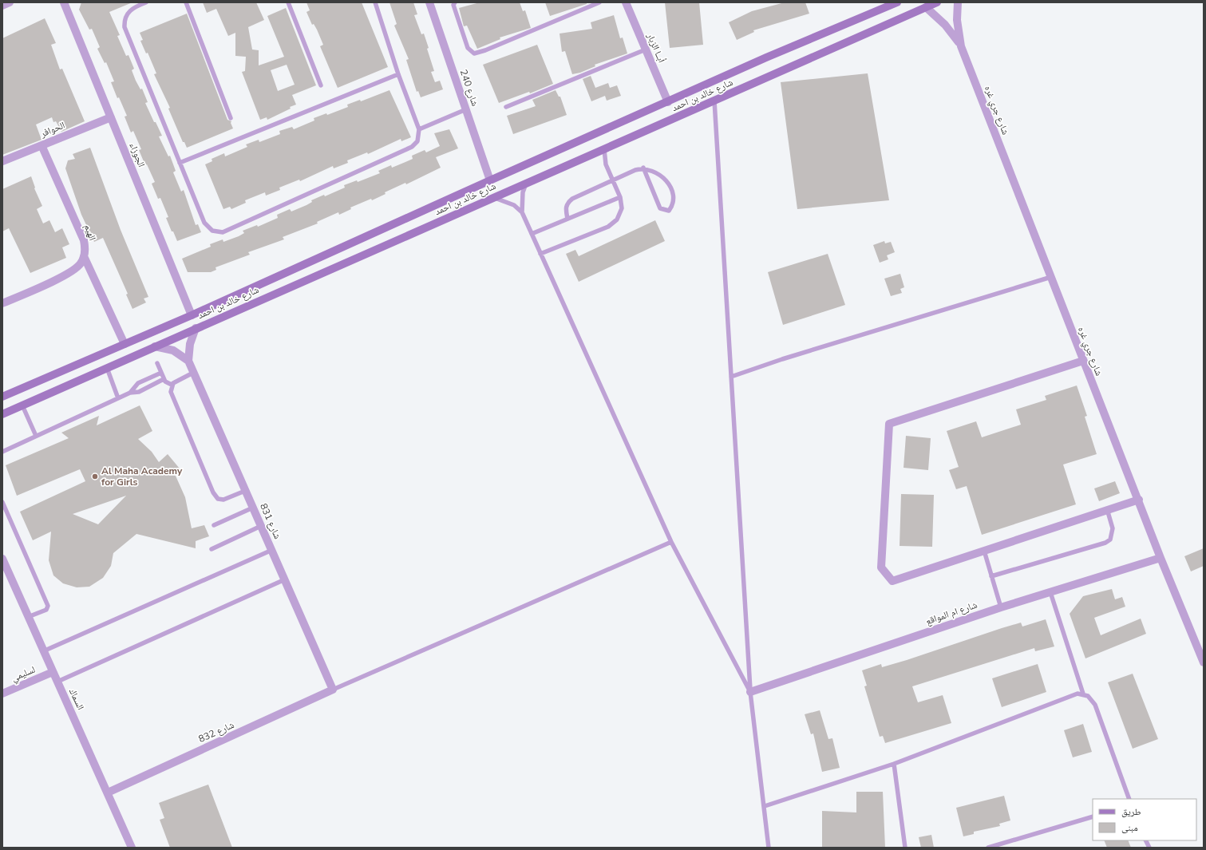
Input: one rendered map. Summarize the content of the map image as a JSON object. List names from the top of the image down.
{
  "streets": {
    "main road": ["شارع خالد بن احمد"],
    "street": [
      "أبــا الزبار",
      "شارع 240",
      "شارع جري غره",
      "الحوافر",
      "الجوزاء",
      "الهيم",
      "شارع 831",
      "شارع ام المواقع",
      "لسليمي",
      "السماك",
      "شارع 832"
    ]
  },
  "crossings": [
    ["أبــا الزبار", "شارع خالد بن احمد"],
    ["شارع 240", "شارع خالد بن احمد"],
    ["شارع خالد بن احمد", "شارع جري غره"],
    ["شارع خالد بن احمد", "الجوزاء"],
    ["شارع خالد بن احمد", "شارع 831"],
    ["شارع جري غره", "شارع ام المواقع"],
    ["الحوافر", "الجوزاء"],
    ["الحوافر", "الهيم"],
    ["شارع 831", "شارع 832"],
    ["لسليمي", "السماك"],
    ["السماك", "شارع 832"]
  ],
  "places": ["Al Maha Academy for Girls"],
  "legend": ["طريق", "مبنى"]
}
